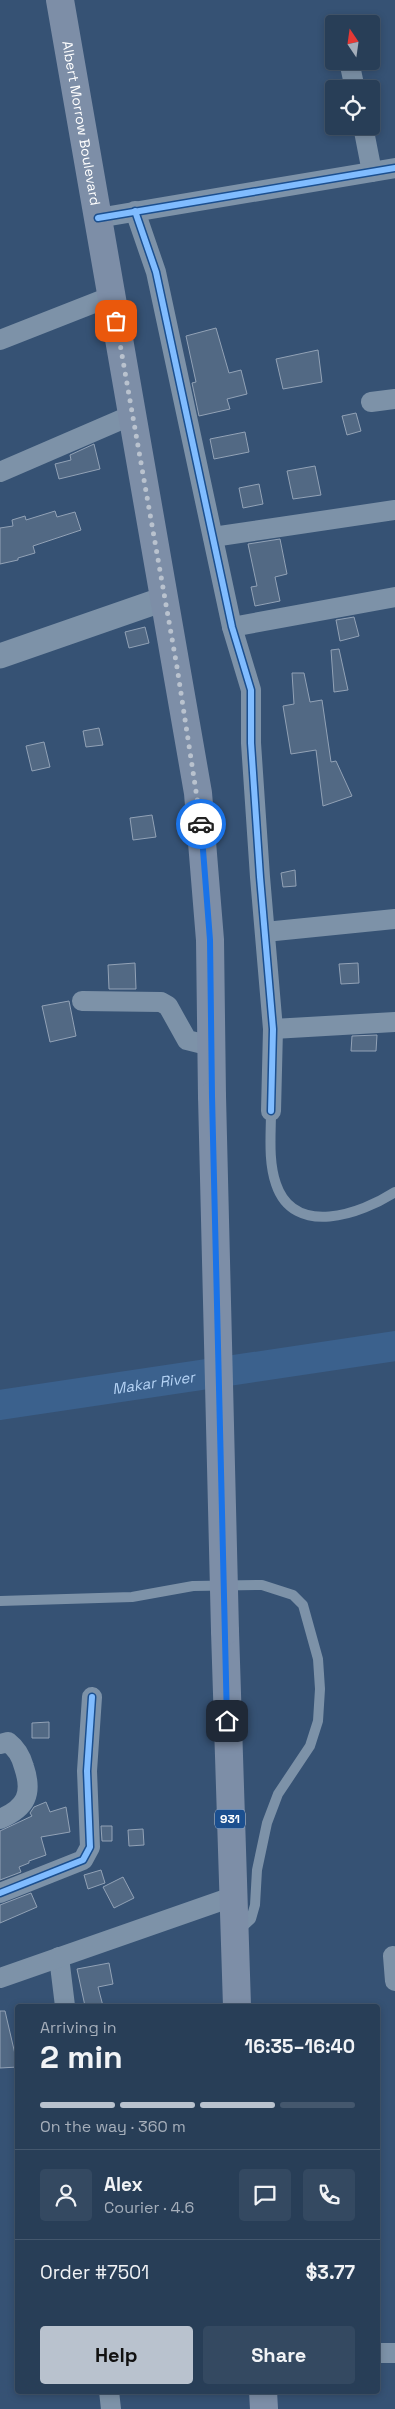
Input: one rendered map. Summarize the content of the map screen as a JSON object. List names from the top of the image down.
{
  "streets": {
    "main road": ["Albert Morrow Boulevard", "931"]
  },
  "water": ["Makar River"],
  "north": "top",
  "page": {
    "heading": ["2 min", "Arriving in", "16:35–16:40"],
    "panel": [
      "Alex",
      "Courier · 4.6",
      "Order #7501",
      "$3.77"
    ],
    "bar": "On the way · 360 m",
    "buttons": ["Help", "Share"]
  }
}
